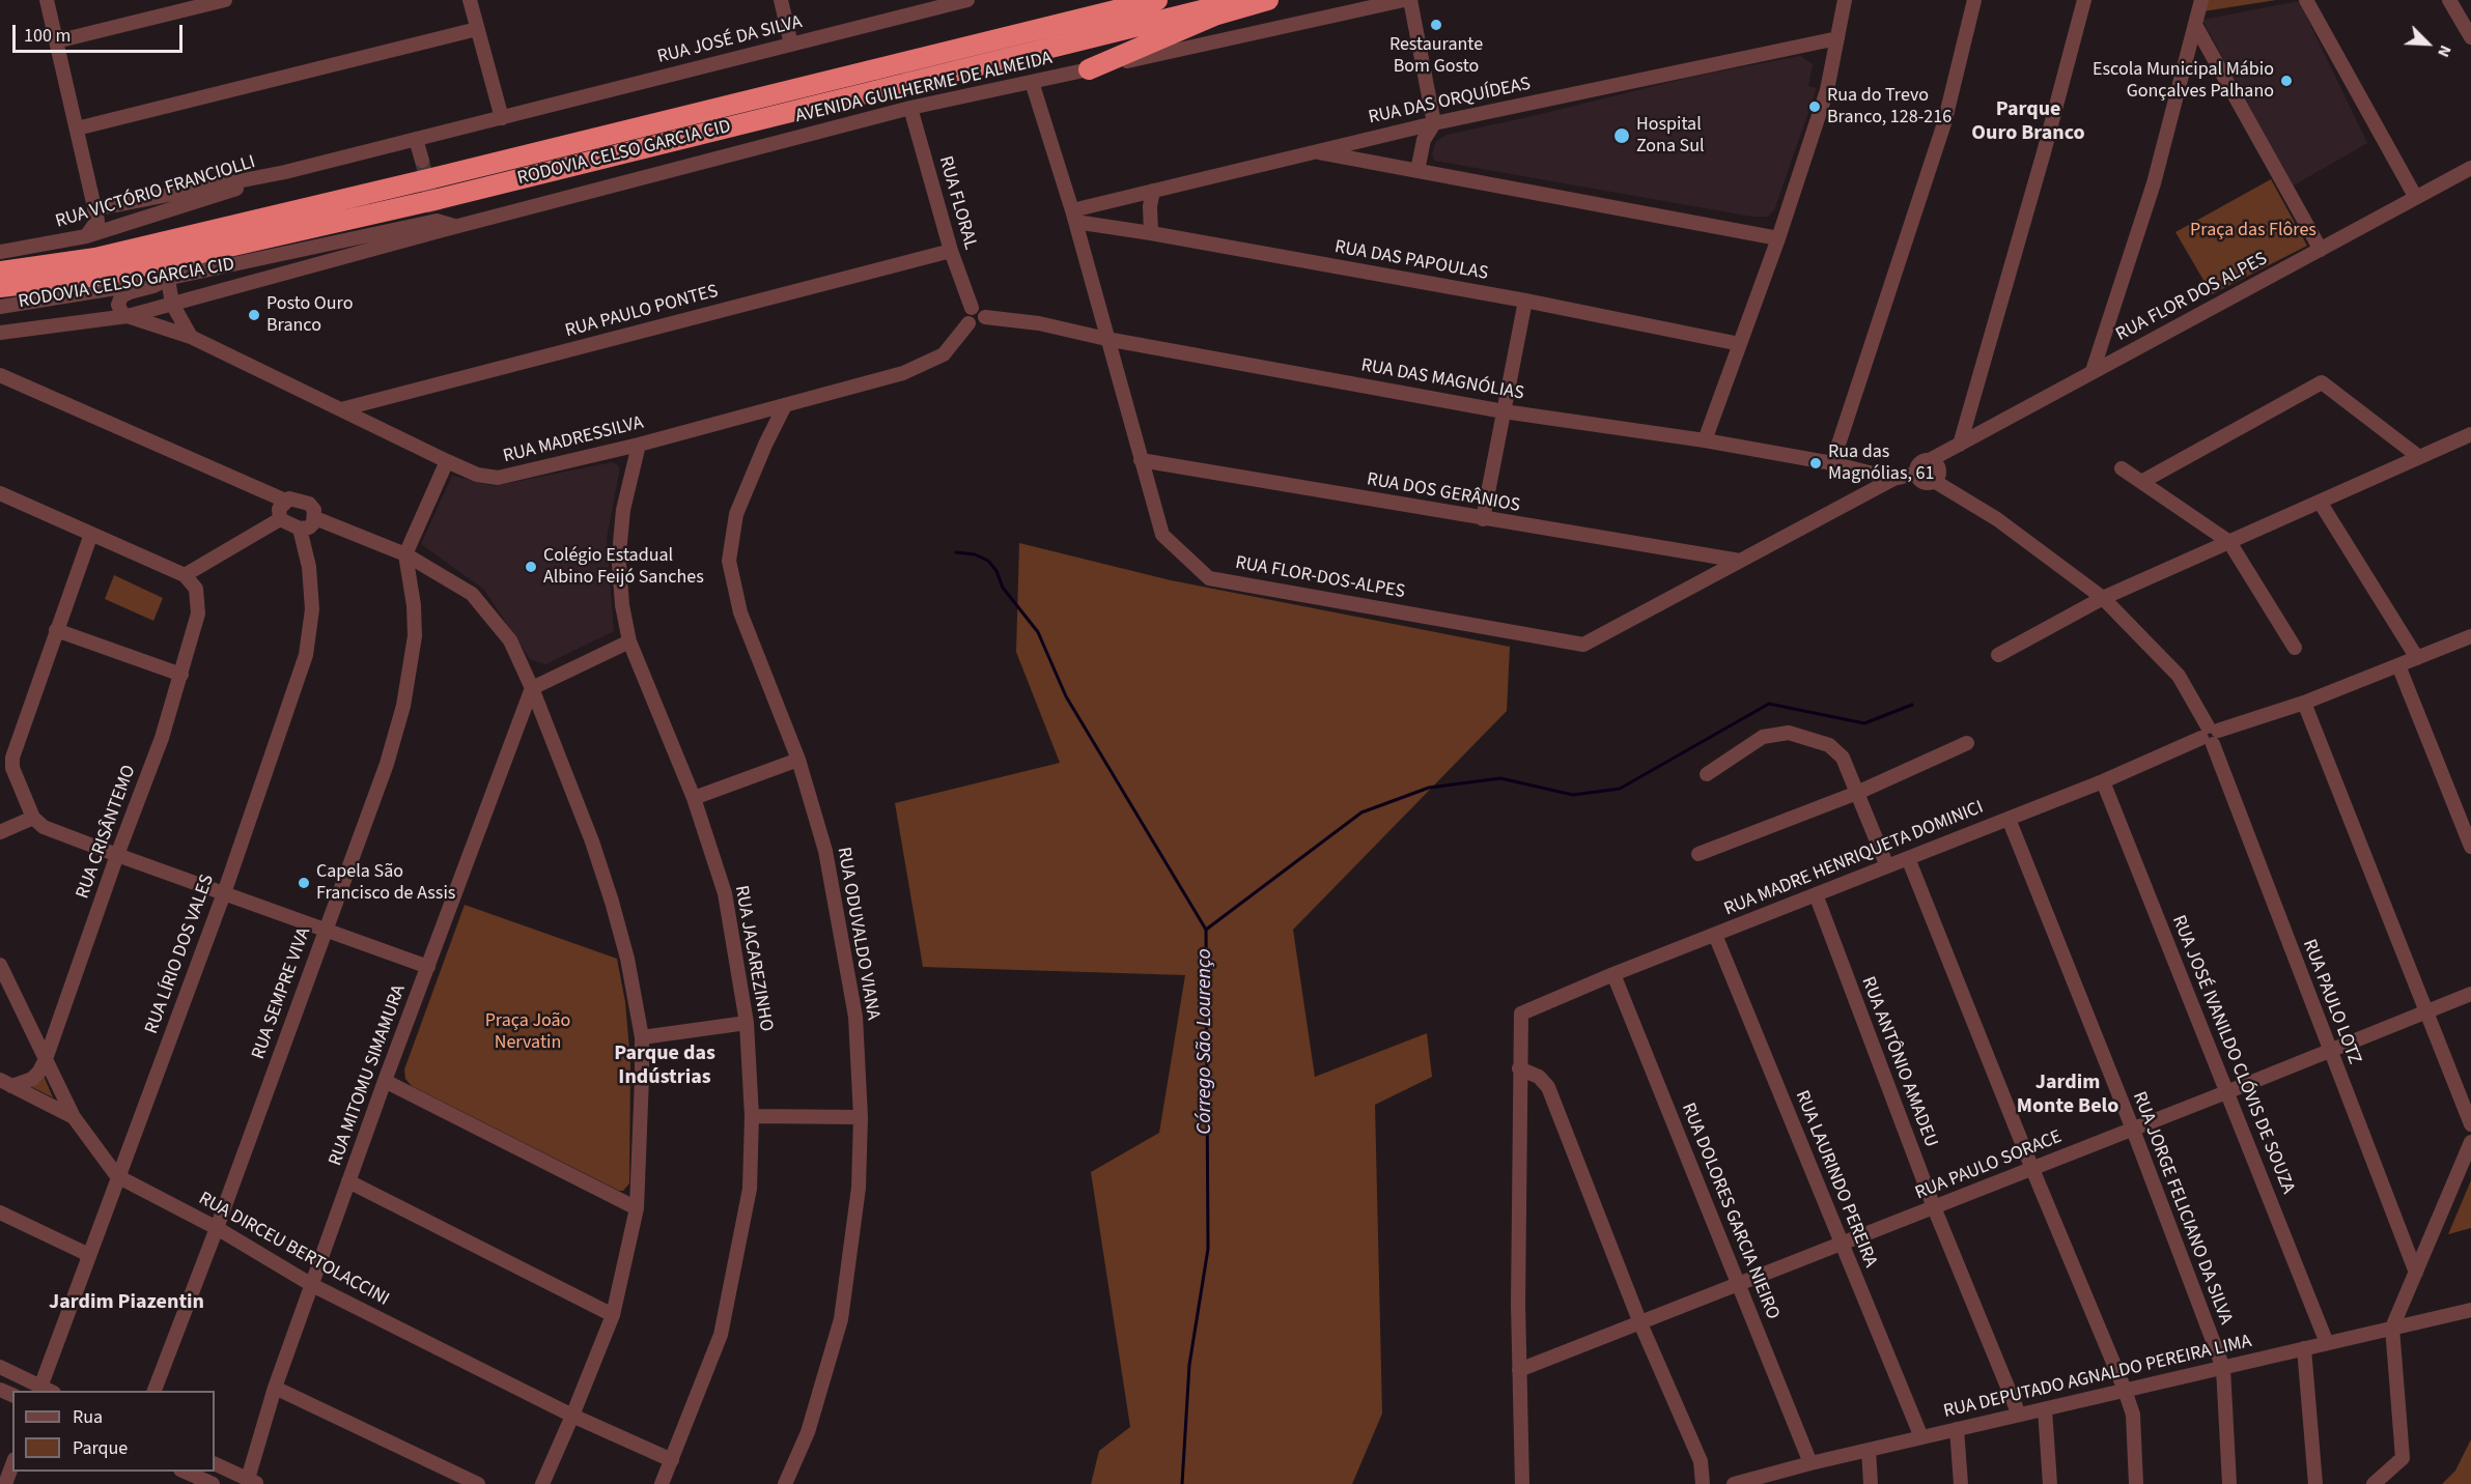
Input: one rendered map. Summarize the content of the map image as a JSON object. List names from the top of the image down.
{
  "streets": {
    "highway": ["RODOVIA CELSO GARCIA CID"],
    "street": [
      "RUA JOSÉ DA SILVA",
      "AVENIDA GUILHERME DE ALMEIDA",
      "RUA DAS ORQUÍDEAS",
      "RUA VICTÓRIO FRANCIOLLI",
      "RUA FLORAL",
      "RUA DAS PAPOULAS",
      "RUA FLOR DOS ALPES",
      "RUA PAULO PONTES",
      "RUA DAS MAGNÓLIAS",
      "RUA MADRESSILVA",
      "RUA DOS GERÂNIOS",
      "RUA FLOR-DOS-ALPES",
      "RUA CRISÂNTEMO",
      "RUA MADRE HENRIQUETA DOMINICI",
      "RUA ODUVALDO VIANA",
      "RUA LÍRIO DOS VALES",
      "RUA JACAREZINHO",
      "RUA SEMPRE VIVA",
      "RUA PAULO LOTZ",
      "RUA JOSÉ IVANILDO CLÓVIS DE SOUZA",
      "RUA ANTÔNIO AMADEU",
      "RUA MITOMU SIMAMURA",
      "RUA PAULO SORACE",
      "RUA LAURINDO PEREIRA",
      "RUA JORGE FELICIANO DA SILVA",
      "RUA DOLORES GARCIA NIEIRO",
      "RUA DIRCEU BERTOLACCINI",
      "RUA DEPUTADO AGNALDO PEREIRA LIMA"
    ]
  },
  "crossings": [
    ["RUA JOSÉ DA SILVA", "RUA VICTÓRIO FRANCIOLLI"],
    ["AVENIDA GUILHERME DE ALMEIDA", "RODOVIA CELSO GARCIA CID"],
    ["AVENIDA GUILHERME DE ALMEIDA", "RUA FLORAL"],
    ["AVENIDA GUILHERME DE ALMEIDA", "RUA FLOR-DOS-ALPES"],
    ["RUA DAS ORQUÍDEAS", "RUA DAS PAPOULAS"],
    ["RUA DAS ORQUÍDEAS", "RUA FLOR-DOS-ALPES"],
    ["RUA FLORAL", "RUA PAULO PONTES"],
    ["RUA FLORAL", "RUA DAS MAGNÓLIAS"],
    ["RUA FLORAL", "RUA MADRESSILVA"],
    ["RUA DAS PAPOULAS", "RUA FLOR-DOS-ALPES"],
    ["RUA FLOR DOS ALPES", "RUA FLOR-DOS-ALPES"],
    ["RUA FLOR DOS ALPES", "RUA PAULO LOTZ"],
    ["RUA PAULO PONTES", "RUA MADRESSILVA"],
    ["RUA DAS MAGNÓLIAS", "RUA MADRESSILVA"],
    ["RUA DAS MAGNÓLIAS", "RUA FLOR-DOS-ALPES"],
    ["RUA MADRESSILVA", "RUA ODUVALDO VIANA"],
    ["RUA MADRESSILVA", "RUA JACAREZINHO"],
    ["RUA DOS GERÂNIOS", "RUA FLOR-DOS-ALPES"],
    ["RUA FLOR-DOS-ALPES", "RUA PAULO LOTZ"],
    ["RUA CRISÂNTEMO", "RUA DIRCEU BERTOLACCINI"],
    ["RUA MADRE HENRIQUETA DOMINICI", "RUA PAULO LOTZ"],
    ["RUA MADRE HENRIQUETA DOMINICI", "RUA JOSÉ IVANILDO CLÓVIS DE SOUZA"],
    ["RUA MADRE HENRIQUETA DOMINICI", "RUA ANTÔNIO AMADEU"],
    ["RUA MADRE HENRIQUETA DOMINICI", "RUA LAURINDO PEREIRA"],
    ["RUA MADRE HENRIQUETA DOMINICI", "RUA JORGE FELICIANO DA SILVA"],
    ["RUA MADRE HENRIQUETA DOMINICI", "RUA DOLORES GARCIA NIEIRO"],
    ["RUA LÍRIO DOS VALES", "RUA DIRCEU BERTOLACCINI"],
    ["RUA JACAREZINHO", "RUA DIRCEU BERTOLACCINI"],
    ["RUA SEMPRE VIVA", "RUA DIRCEU BERTOLACCINI"],
    ["RUA PAULO LOTZ", "RUA PAULO SORACE"],
    ["RUA JOSÉ IVANILDO CLÓVIS DE SOUZA", "RUA PAULO SORACE"],
    ["RUA JOSÉ IVANILDO CLÓVIS DE SOUZA", "RUA DEPUTADO AGNALDO PEREIRA LIMA"],
    ["RUA ANTÔNIO AMADEU", "RUA PAULO SORACE"],
    ["RUA ANTÔNIO AMADEU", "RUA DEPUTADO AGNALDO PEREIRA LIMA"],
    ["RUA MITOMU SIMAMURA", "RUA DIRCEU BERTOLACCINI"],
    ["RUA PAULO SORACE", "RUA LAURINDO PEREIRA"],
    ["RUA PAULO SORACE", "RUA JORGE FELICIANO DA SILVA"],
    ["RUA PAULO SORACE", "RUA DOLORES GARCIA NIEIRO"],
    ["RUA LAURINDO PEREIRA", "RUA DEPUTADO AGNALDO PEREIRA LIMA"],
    ["RUA JORGE FELICIANO DA SILVA", "RUA DEPUTADO AGNALDO PEREIRA LIMA"],
    ["RUA DOLORES GARCIA NIEIRO", "RUA DEPUTADO AGNALDO PEREIRA LIMA"]
  ],
  "districts": [
    "Parque Ouro Branco",
    "Parque das Indústrias",
    "Jardim Monte Belo",
    "Jardim Piazentin"
  ],
  "water": ["Córrego São Lourenço"],
  "parks": ["Praça das Flôres", "Praça João Nervatin"],
  "places": [
    "Restaurante Bom Gosto",
    "Escola Municipal Mábio Gonçalves Palhano",
    "Rua do Trevo Branco, 128-216",
    "Hospital Zona Sul",
    "Posto Ouro Branco",
    "Rua das Magnólias, 61",
    "Colégio Estadual Albino Feijó Sanches",
    "Capela São Francisco de Assis"
  ],
  "legend": ["Rua", "Parque"],
  "scale_bar": "100 m",
  "north": "bottom right"
}
